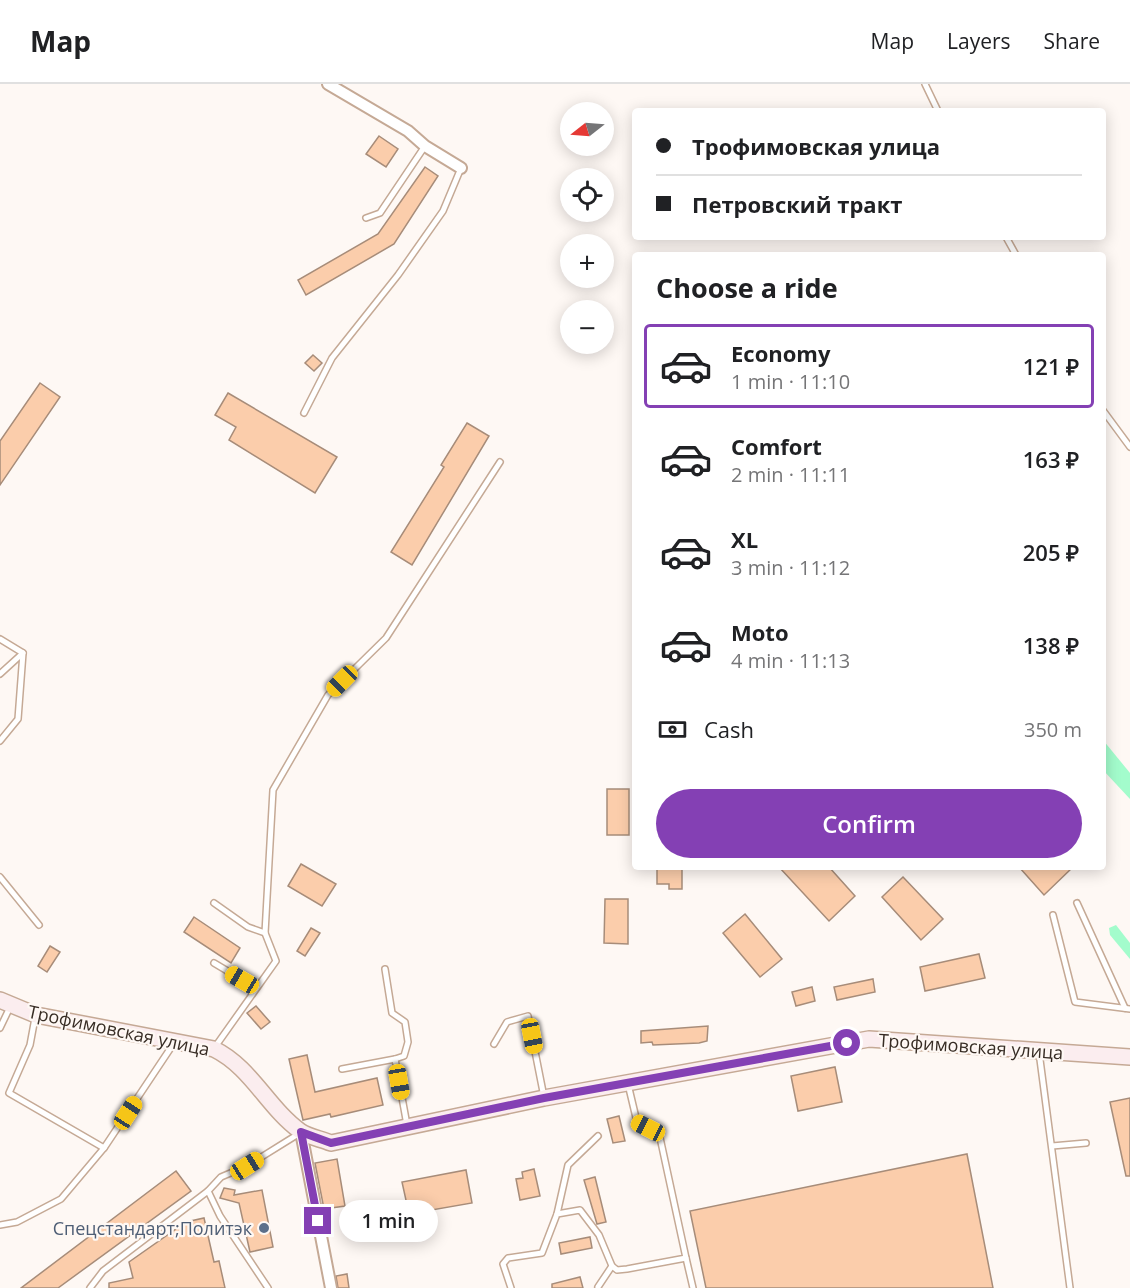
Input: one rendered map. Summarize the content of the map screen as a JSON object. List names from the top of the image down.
{
  "streets": {
    "street": ["Трофимовская улица"]
  },
  "places": ["Спецстандарт;Политэк"],
  "north": "left",
  "page": {
    "header": "Map",
    "nav": ["Map", "Layers", "Share"],
    "map_buttons": ["+", "−"],
    "banner": ["Трофимовская улица", "Петровский тракт"],
    "heading": "Choose a ride",
    "list": [
      {
        "name": "Economy",
        "note": "1 min · 11:10",
        "value": "121 ₽"
      },
      {
        "name": "Comfort",
        "note": "2 min · 11:11",
        "value": "163 ₽"
      },
      {
        "name": "XL",
        "note": "3 min · 11:12",
        "value": "205 ₽"
      },
      {
        "name": "Moto",
        "note": "4 min · 11:13",
        "value": "138 ₽"
      }
    ],
    "pay": ["Cash", "350 m"],
    "buttons": "Confirm",
    "bubble": "1 min"
  }
}
